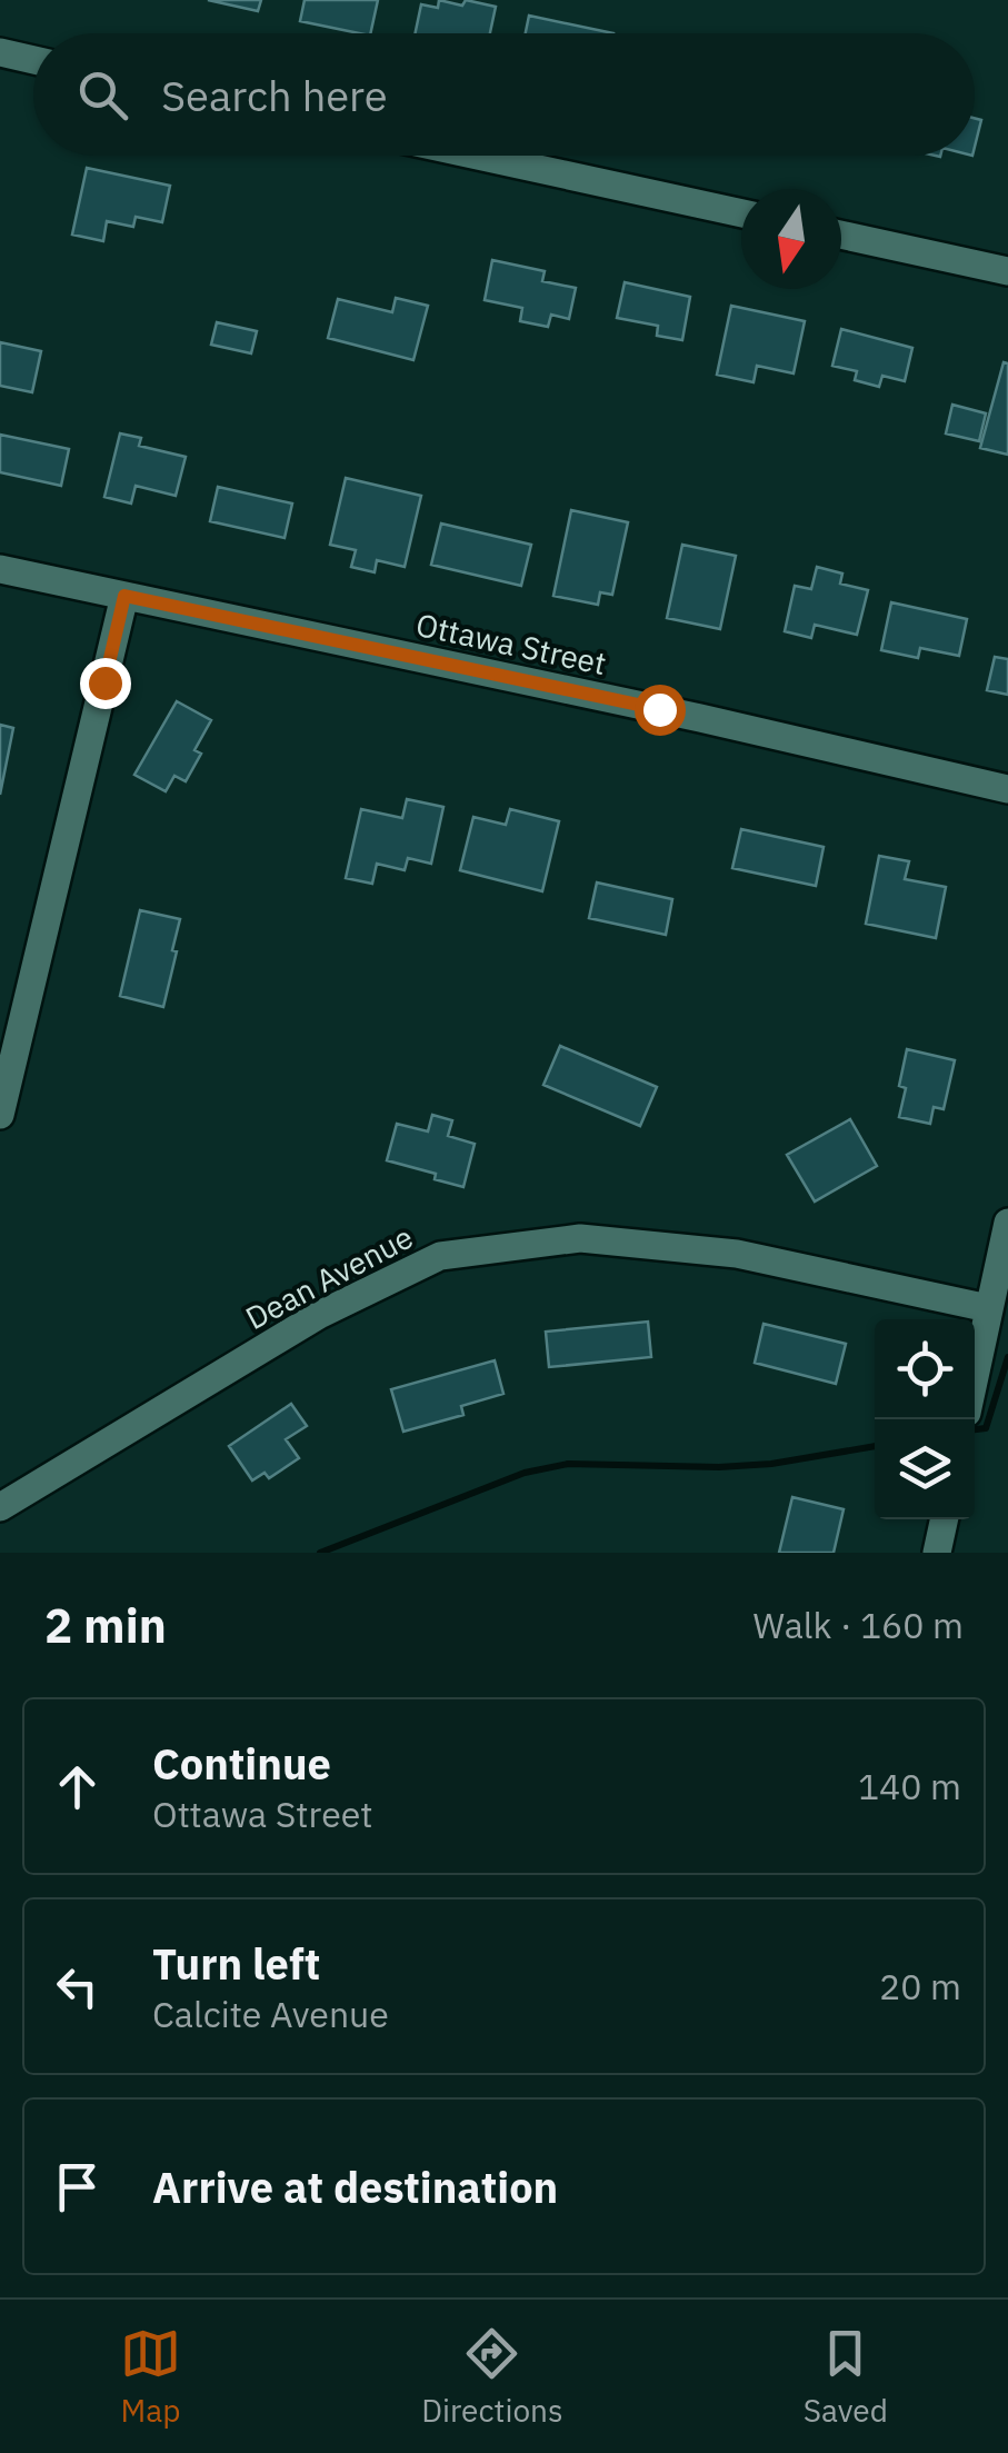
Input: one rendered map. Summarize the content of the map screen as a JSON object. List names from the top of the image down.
{
  "streets": {
    "street": ["Ottawa Street", "Dean Avenue"]
  },
  "north": "bottom",
  "page": {
    "search": "Search here",
    "heading": ["2 min", "Walk · 160 m"],
    "list": [
      ["Continue", "Ottawa Street", "140 m"],
      ["Turn left", "Calcite Avenue", "20 m"],
      "Arrive at destination"
    ],
    "nav": ["Map", "Directions", "Saved"]
  }
}
